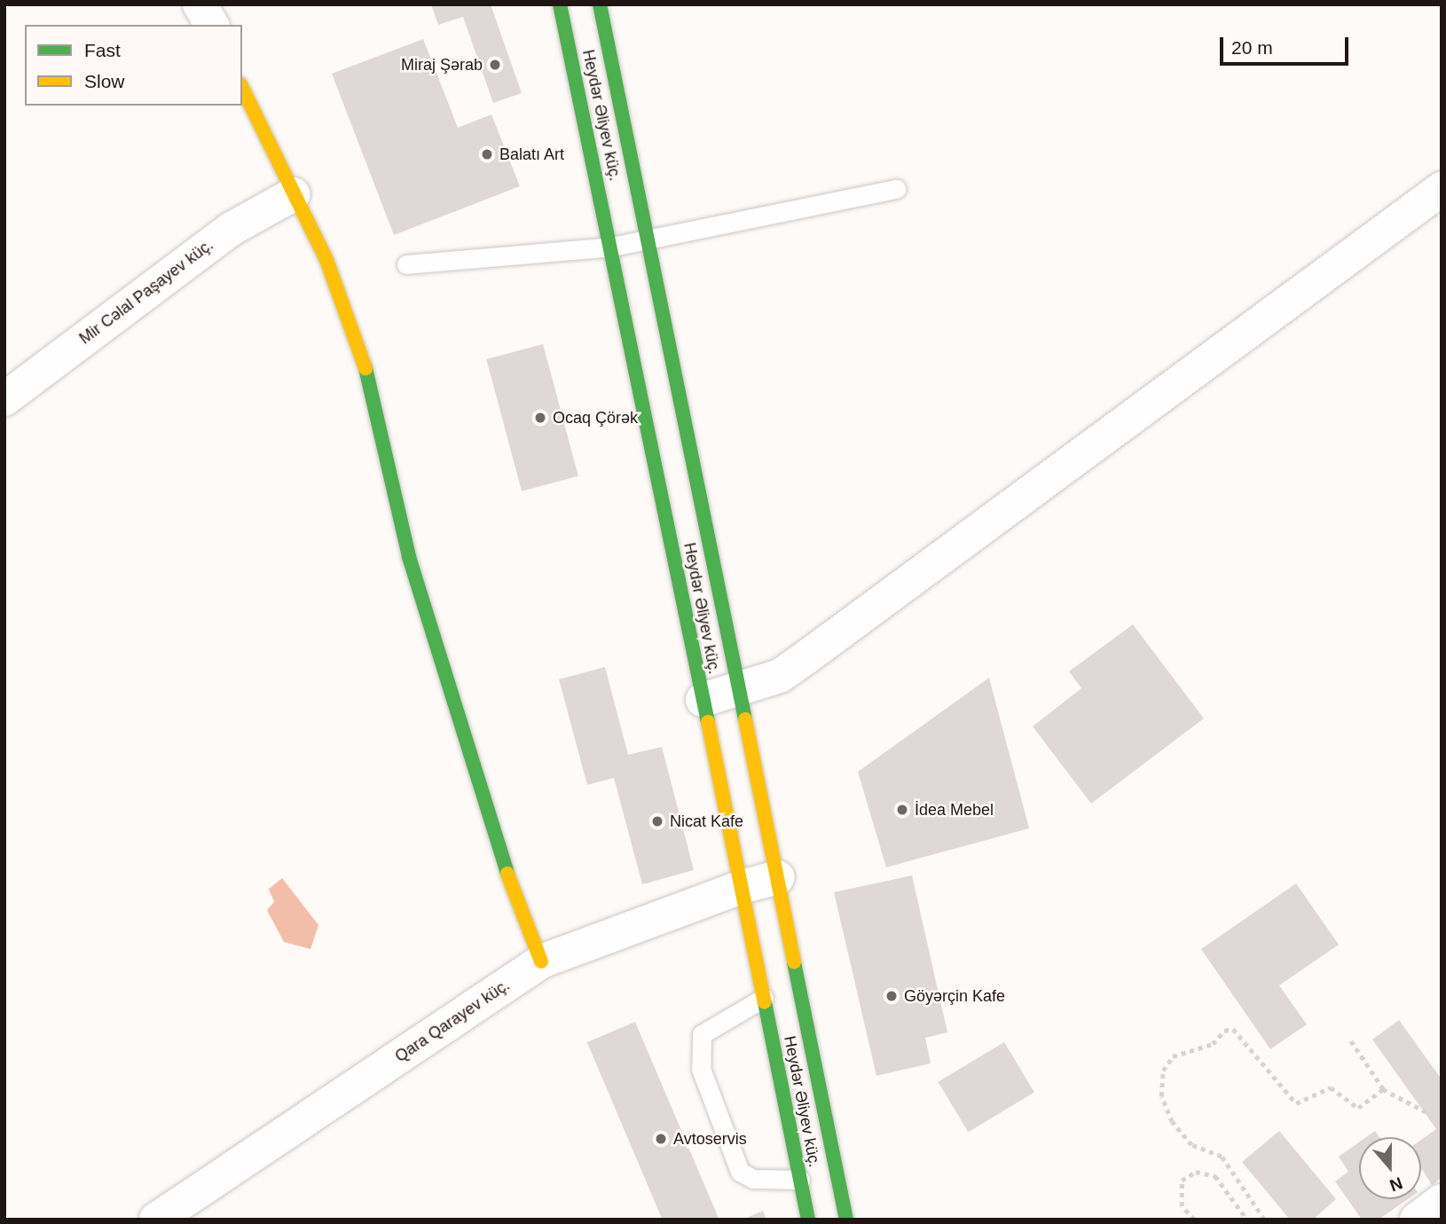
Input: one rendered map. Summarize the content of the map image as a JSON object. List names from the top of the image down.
{
  "streets": {
    "main road": ["Heydər Əliyev küç."],
    "street": ["Mir Cəlal Paşayev küç.", "Qara Qarayev küç."]
  },
  "crossings": [
    ["Heydər Əliyev küç.", "Qara Qarayev küç."]
  ],
  "places": [
    "Miraj Şərab",
    "Balatı Art",
    "Ocaq Çörək",
    "İdea Mebel",
    "Nicat Kafe",
    "Göyərçin Kafe",
    "Avtoservis"
  ],
  "legend": ["Fast", "Slow"],
  "scale_bar": "20 m",
  "north": "bottom"
}
